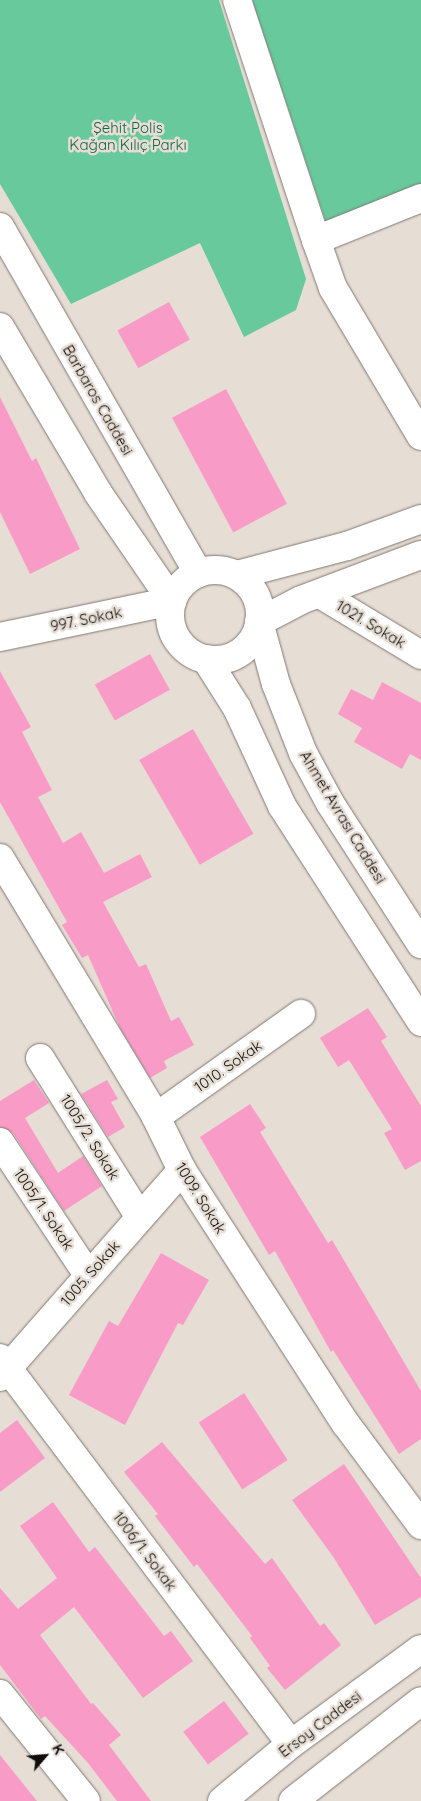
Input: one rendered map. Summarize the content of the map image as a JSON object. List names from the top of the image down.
{
  "streets": {
    "street": [
      "Barbaros Caddesi",
      "997. Sokak",
      "1021. Sokak",
      "Ahmet Avrası Caddesi",
      "1010. Sokak",
      "1005/2. Sokak",
      "1009. Sokak",
      "1005/1. Sokak",
      "1005. Sokak",
      "1006/1. Sokak",
      "Ersoy Caddesi"
    ]
  },
  "crossings": [
    ["Barbaros Caddesi", "997. Sokak"],
    ["Barbaros Caddesi", "Ahmet Avrası Caddesi"],
    ["997. Sokak", "Ahmet Avrası Caddesi"],
    ["1010. Sokak", "1009. Sokak"],
    ["1005/2. Sokak", "1005. Sokak"],
    ["1009. Sokak", "1005. Sokak"],
    ["1005/1. Sokak", "1005. Sokak"],
    ["1005. Sokak", "1006/1. Sokak"],
    ["1006/1. Sokak", "Ersoy Caddesi"]
  ],
  "parks": ["Şehit Polis Kağan Kılıç Parkı"],
  "north": "top right"
}
